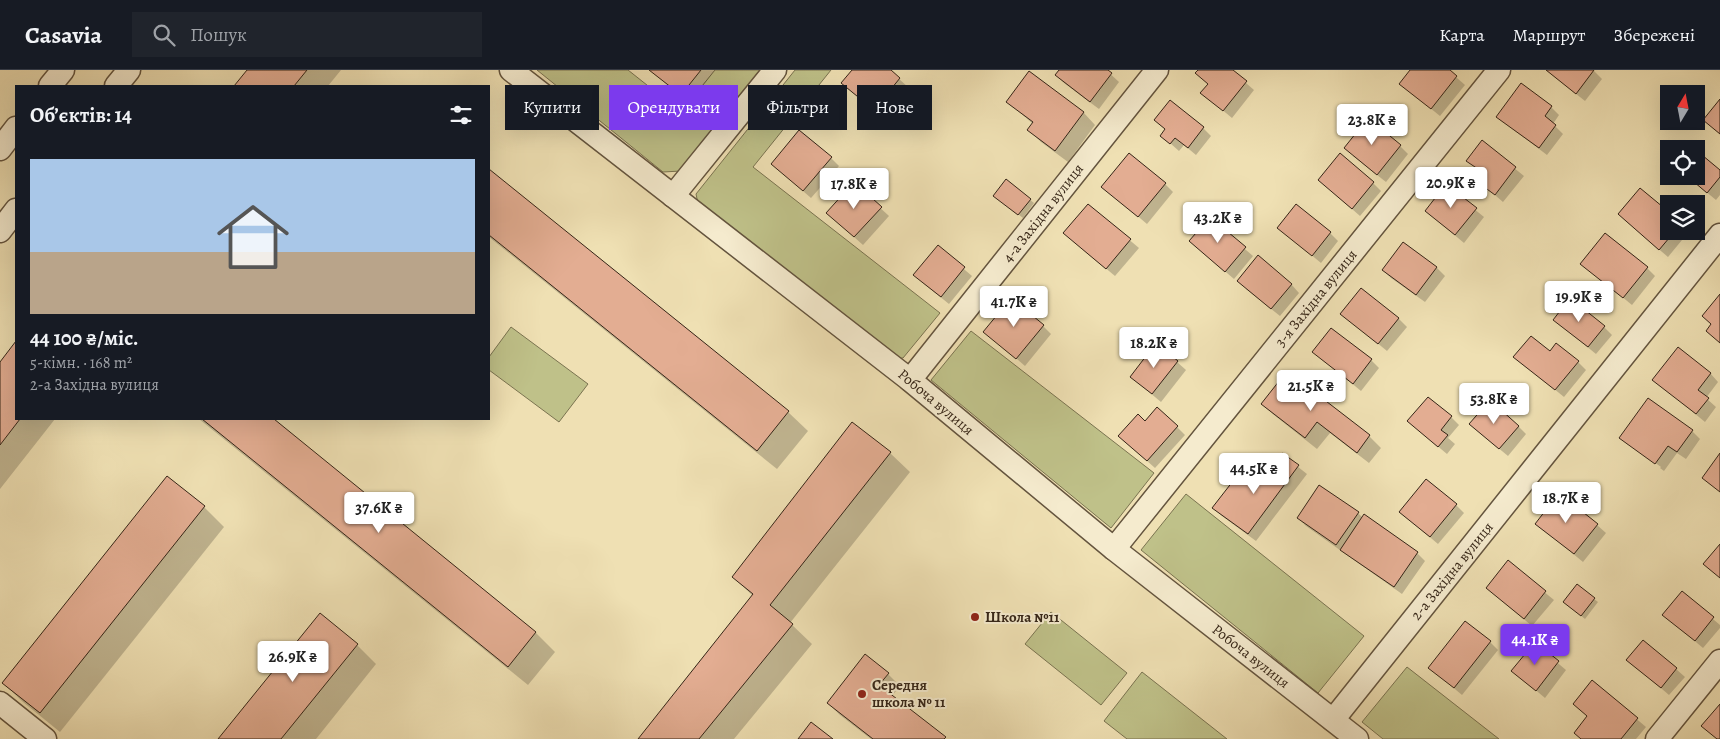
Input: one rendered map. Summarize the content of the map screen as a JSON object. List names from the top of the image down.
{
  "streets": {
    "street": [
      "4-а Західна вулиця",
      "3-я Західна вулиця",
      "Робоча вулиця",
      "2-а Західна вулиця"
    ]
  },
  "crossings": [
    ["4-а Західна вулиця", "Робоча вулиця"],
    ["3-я Західна вулиця", "Робоча вулиця"],
    ["Робоча вулиця", "2-а Західна вулиця"]
  ],
  "places": ["Школа №11", "Середня школа № 11"],
  "north": "top",
  "page": {
    "header": "Casavia",
    "search": "Пошук",
    "nav": ["Карта", "Маршрут", "Збережені"],
    "chip": [
      "Купити",
      "Орендувати",
      "Фільтри",
      "Нове"
    ],
    "heading": "Об’єктів: 14",
    "price": [
      "23.8K ₴",
      "20.9K ₴",
      "17.8K ₴",
      "43.2K ₴",
      "19.9K ₴",
      "41.7K ₴",
      "18.2K ₴",
      "21.5K ₴",
      "53.8K ₴",
      "44.5K ₴",
      "18.7K ₴",
      "37.6K ₴",
      "44.1K ₴",
      "26.9K ₴"
    ],
    "list": [
      {
        "name": "44 100 ₴/міс.",
        "note": "5-кімн. · 168 m² · 2-а Західна вулиця"
      }
    ]
  }
}
